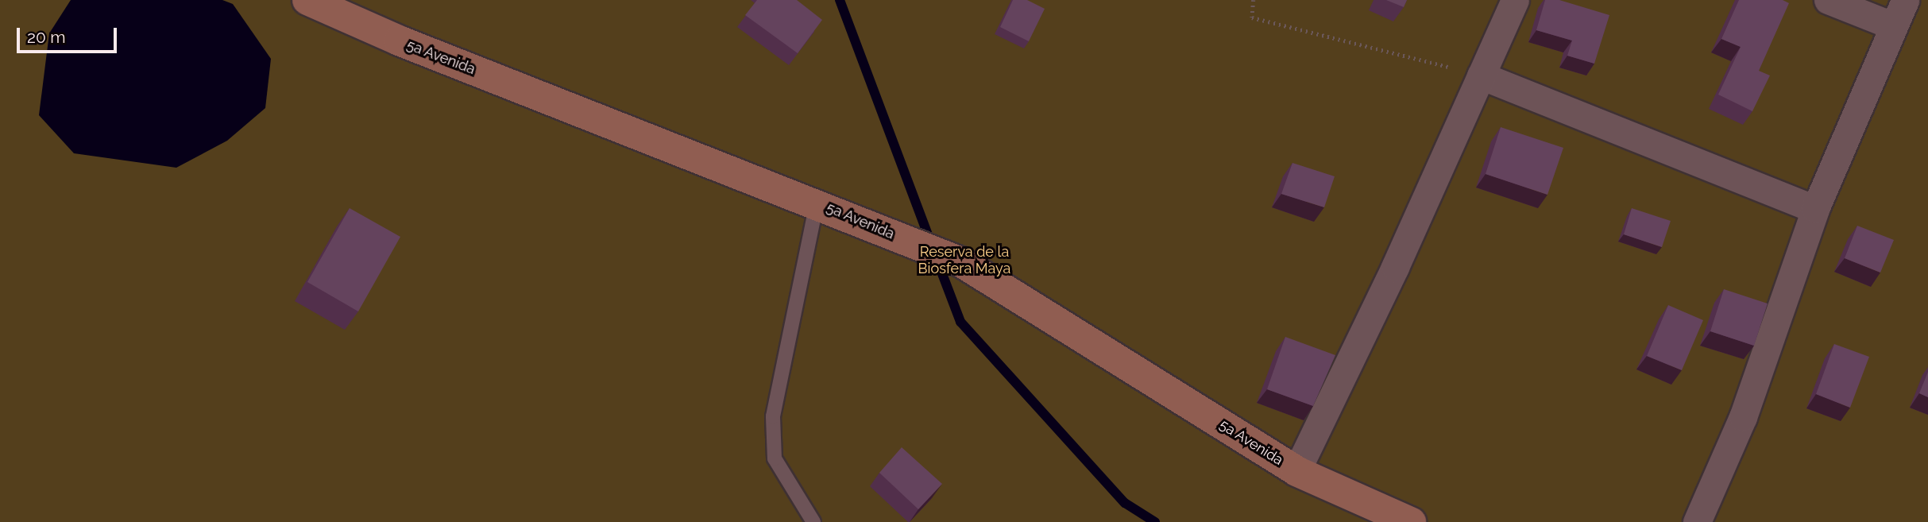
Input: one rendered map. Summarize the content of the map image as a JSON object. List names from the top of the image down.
{
  "streets": {
    "street": ["5a Avenida"]
  },
  "parks": ["Reserva de la Biosfera Maya"],
  "scale_bar": "20 m"
}
